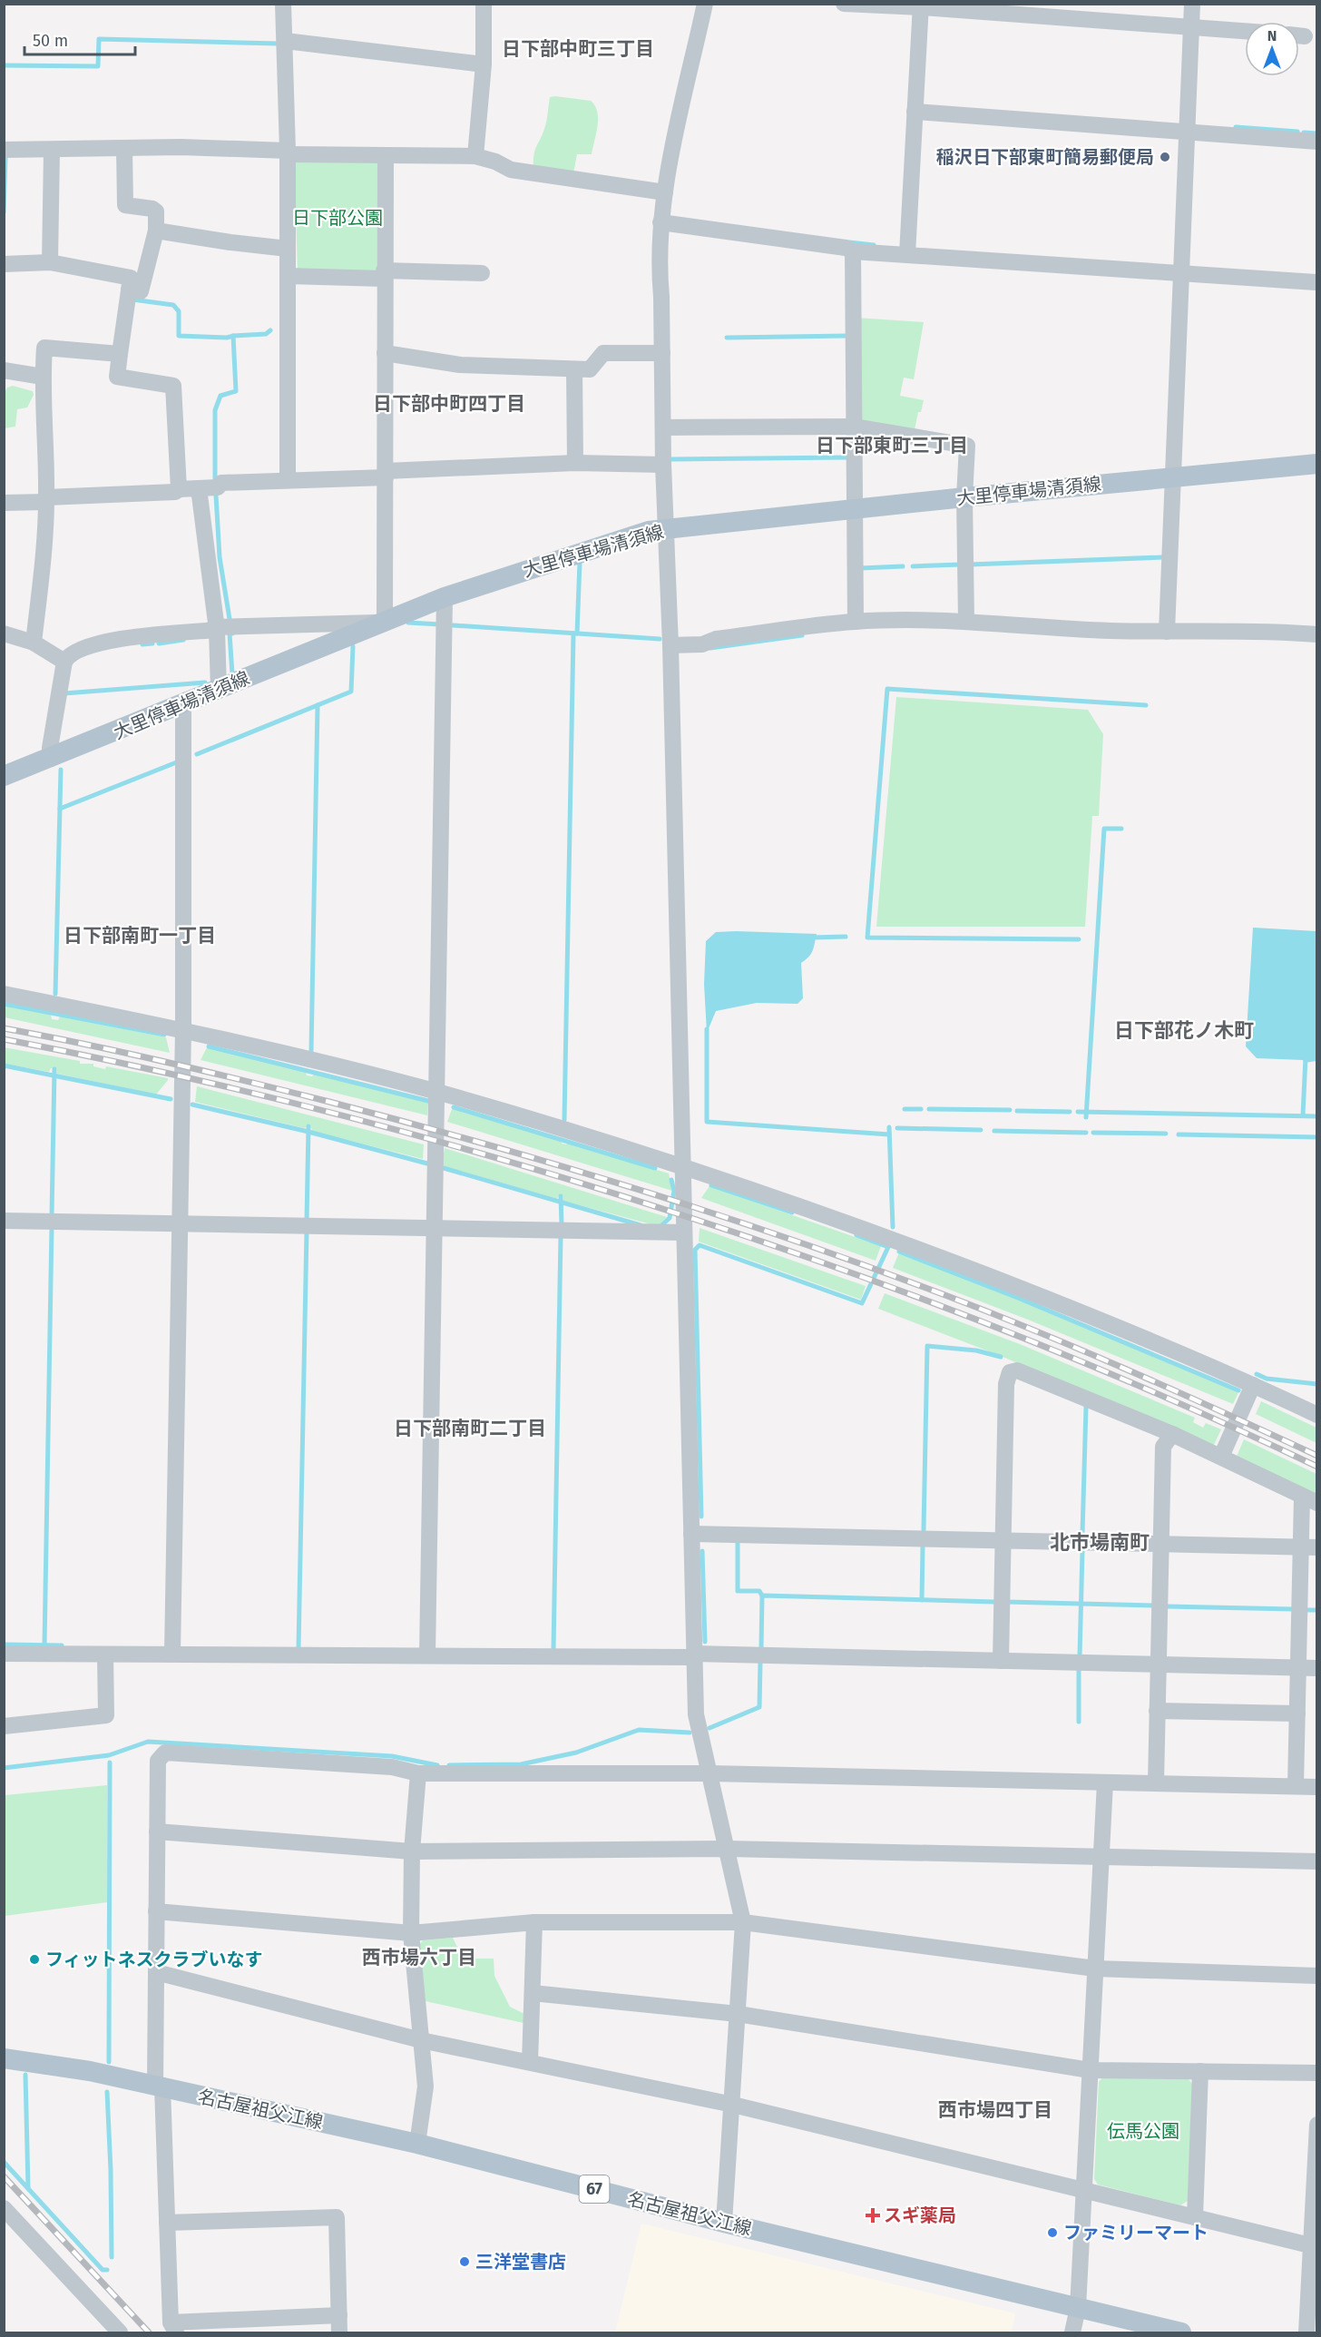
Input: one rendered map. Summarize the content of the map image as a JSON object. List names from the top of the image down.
{
  "streets": {
    "main road": ["大里停車場清須線", "名古屋祖父江線", "67"]
  },
  "districts": [
    "日下部中町三丁目",
    "日下部中町四丁目",
    "日下部東町三丁目",
    "日下部南町一丁目",
    "日下部花ノ木町",
    "日下部南町二丁目",
    "北市場南町",
    "西市場六丁目",
    "西市場四丁目"
  ],
  "parks": ["日下部公園", "伝馬公園"],
  "places": {
    "other": [
      "稲沢日下部東町簡易郵便局",
      "フィットネスクラブいなす",
      "ファミリーマート",
      "三洋堂書店"
    ],
    "health": ["スギ薬局"]
  },
  "scale_bar": "50 m",
  "north": "top"
}
